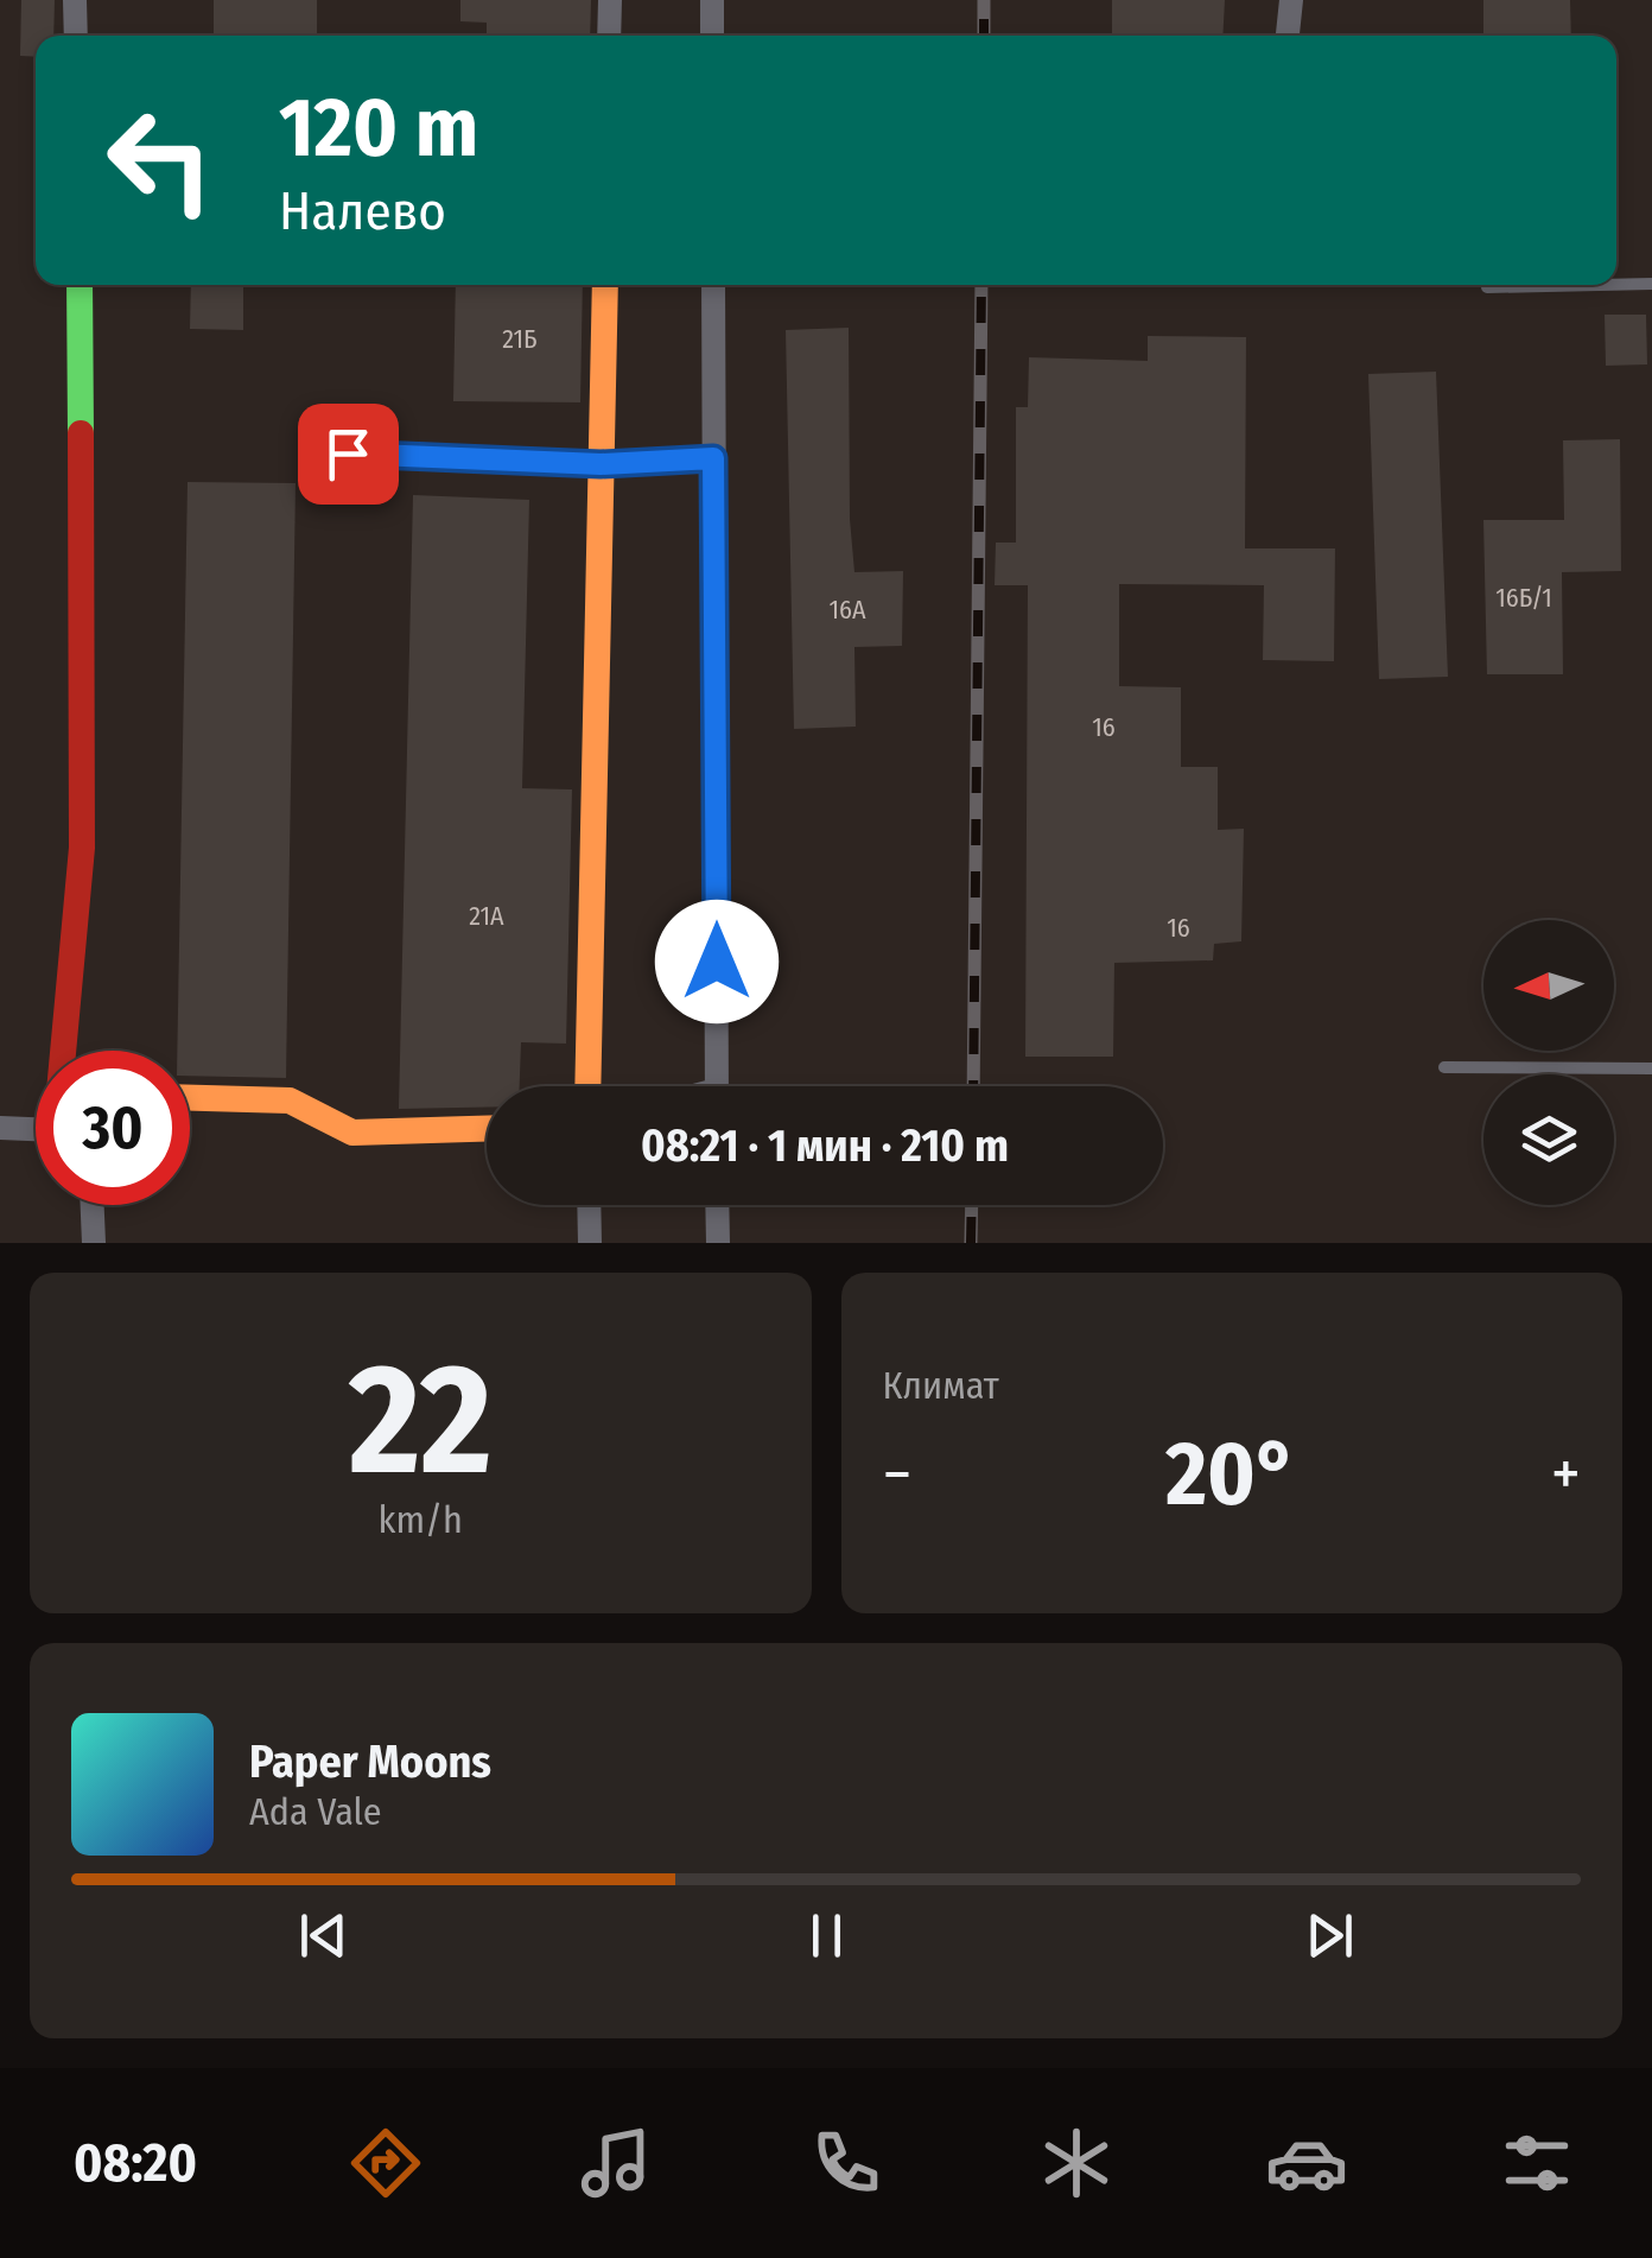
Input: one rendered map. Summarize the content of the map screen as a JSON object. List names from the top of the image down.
{
  "house_numbers": [
    "21Б",
    "16Б/1",
    "16А",
    "16",
    "21А",
    "16"
  ],
  "north": "left",
  "page": {
    "turn": ["120 m", "Налево"],
    "limit": "30",
    "trip": "08:21 · 1 мин · 210 m",
    "tile": [
      ["22", "km/h"],
      "Климат"
    ],
    "heat": ["−", "20°", "+"],
    "song": ["Paper Moons", "Ada Vale"],
    "tabs": "08:20"
  }
}
